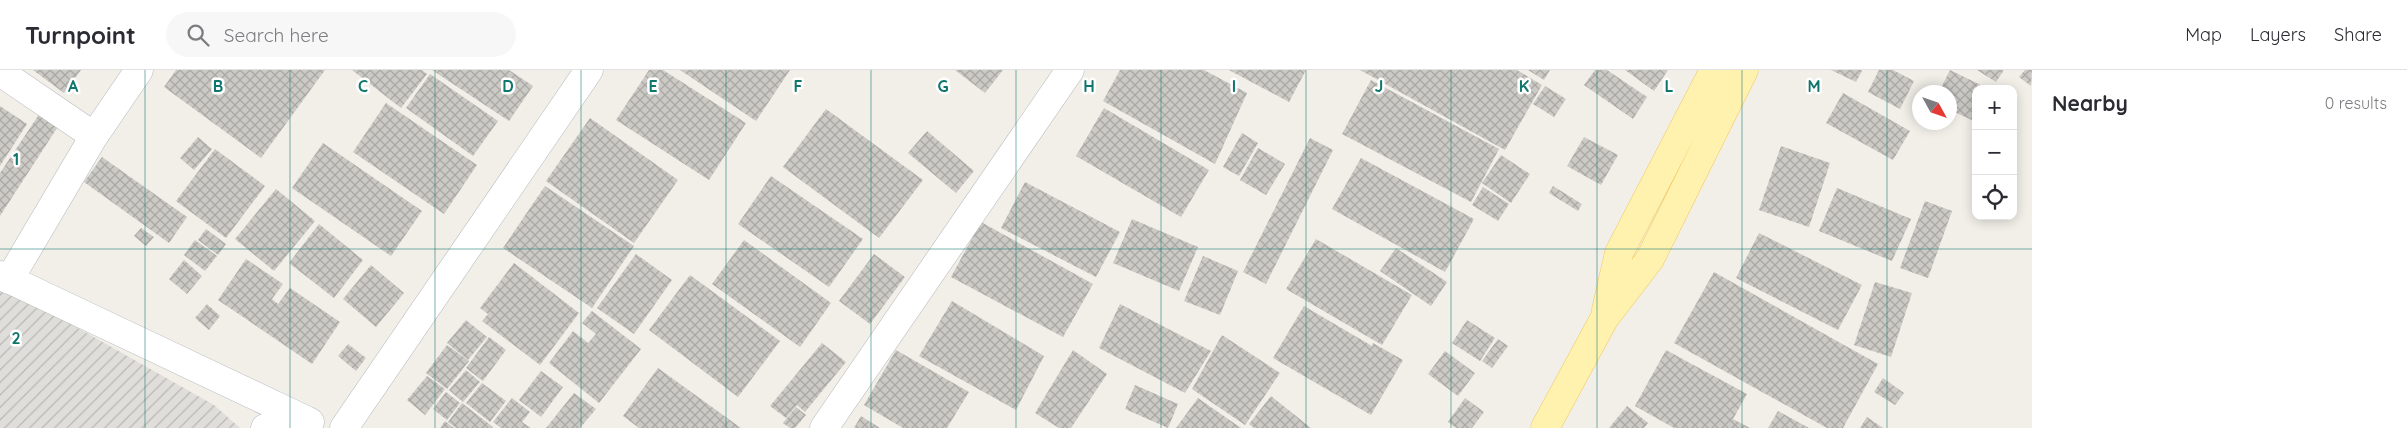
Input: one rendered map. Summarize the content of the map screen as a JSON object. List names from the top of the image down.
{
  "north": "bottom right",
  "page": {
    "header": "Turnpoint",
    "search": "Search here",
    "nav": ["Map", "Layers", "Share"],
    "heading": ["Nearby", "0 results"],
    "map_buttons": ["+", "−"]
  },
  "grid": {
    "columns": [
      "A",
      "B",
      "C",
      "D",
      "E",
      "F",
      "G",
      "H",
      "I",
      "J",
      "K",
      "L",
      "M"
    ],
    "rows": ["1", "2"]
  }
}
